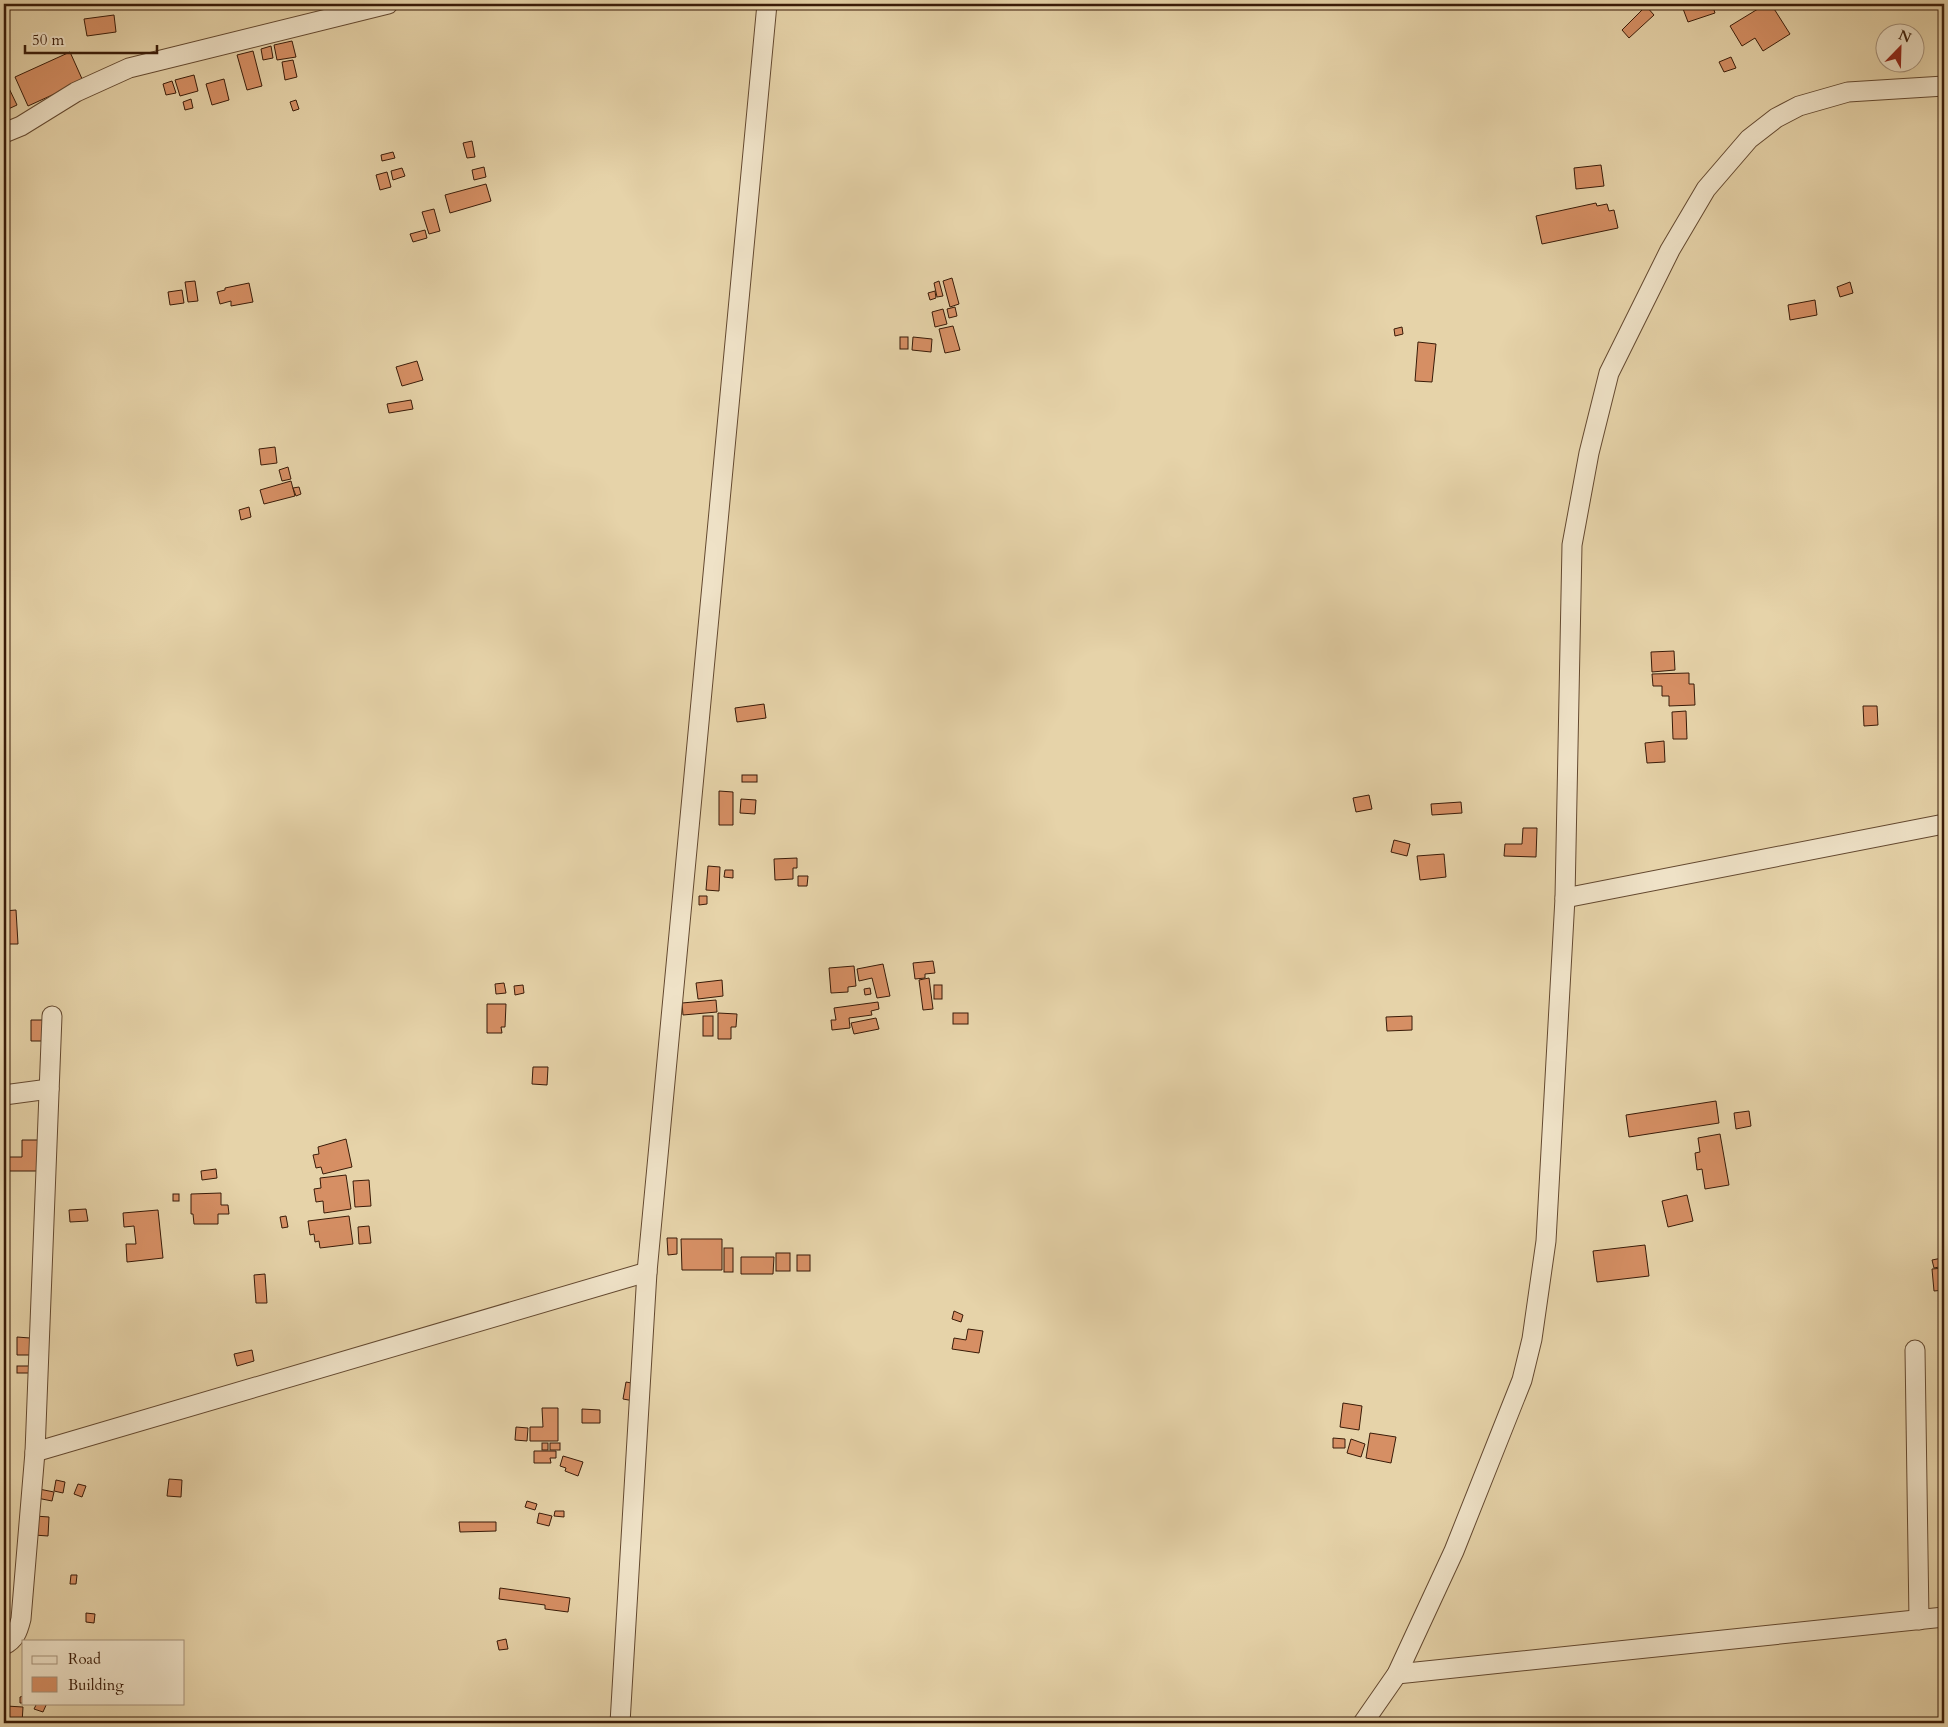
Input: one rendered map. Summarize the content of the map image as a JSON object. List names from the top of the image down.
{
  "legend": ["Road", "Building"],
  "scale_bar": "50 m",
  "north": "top right"
}
